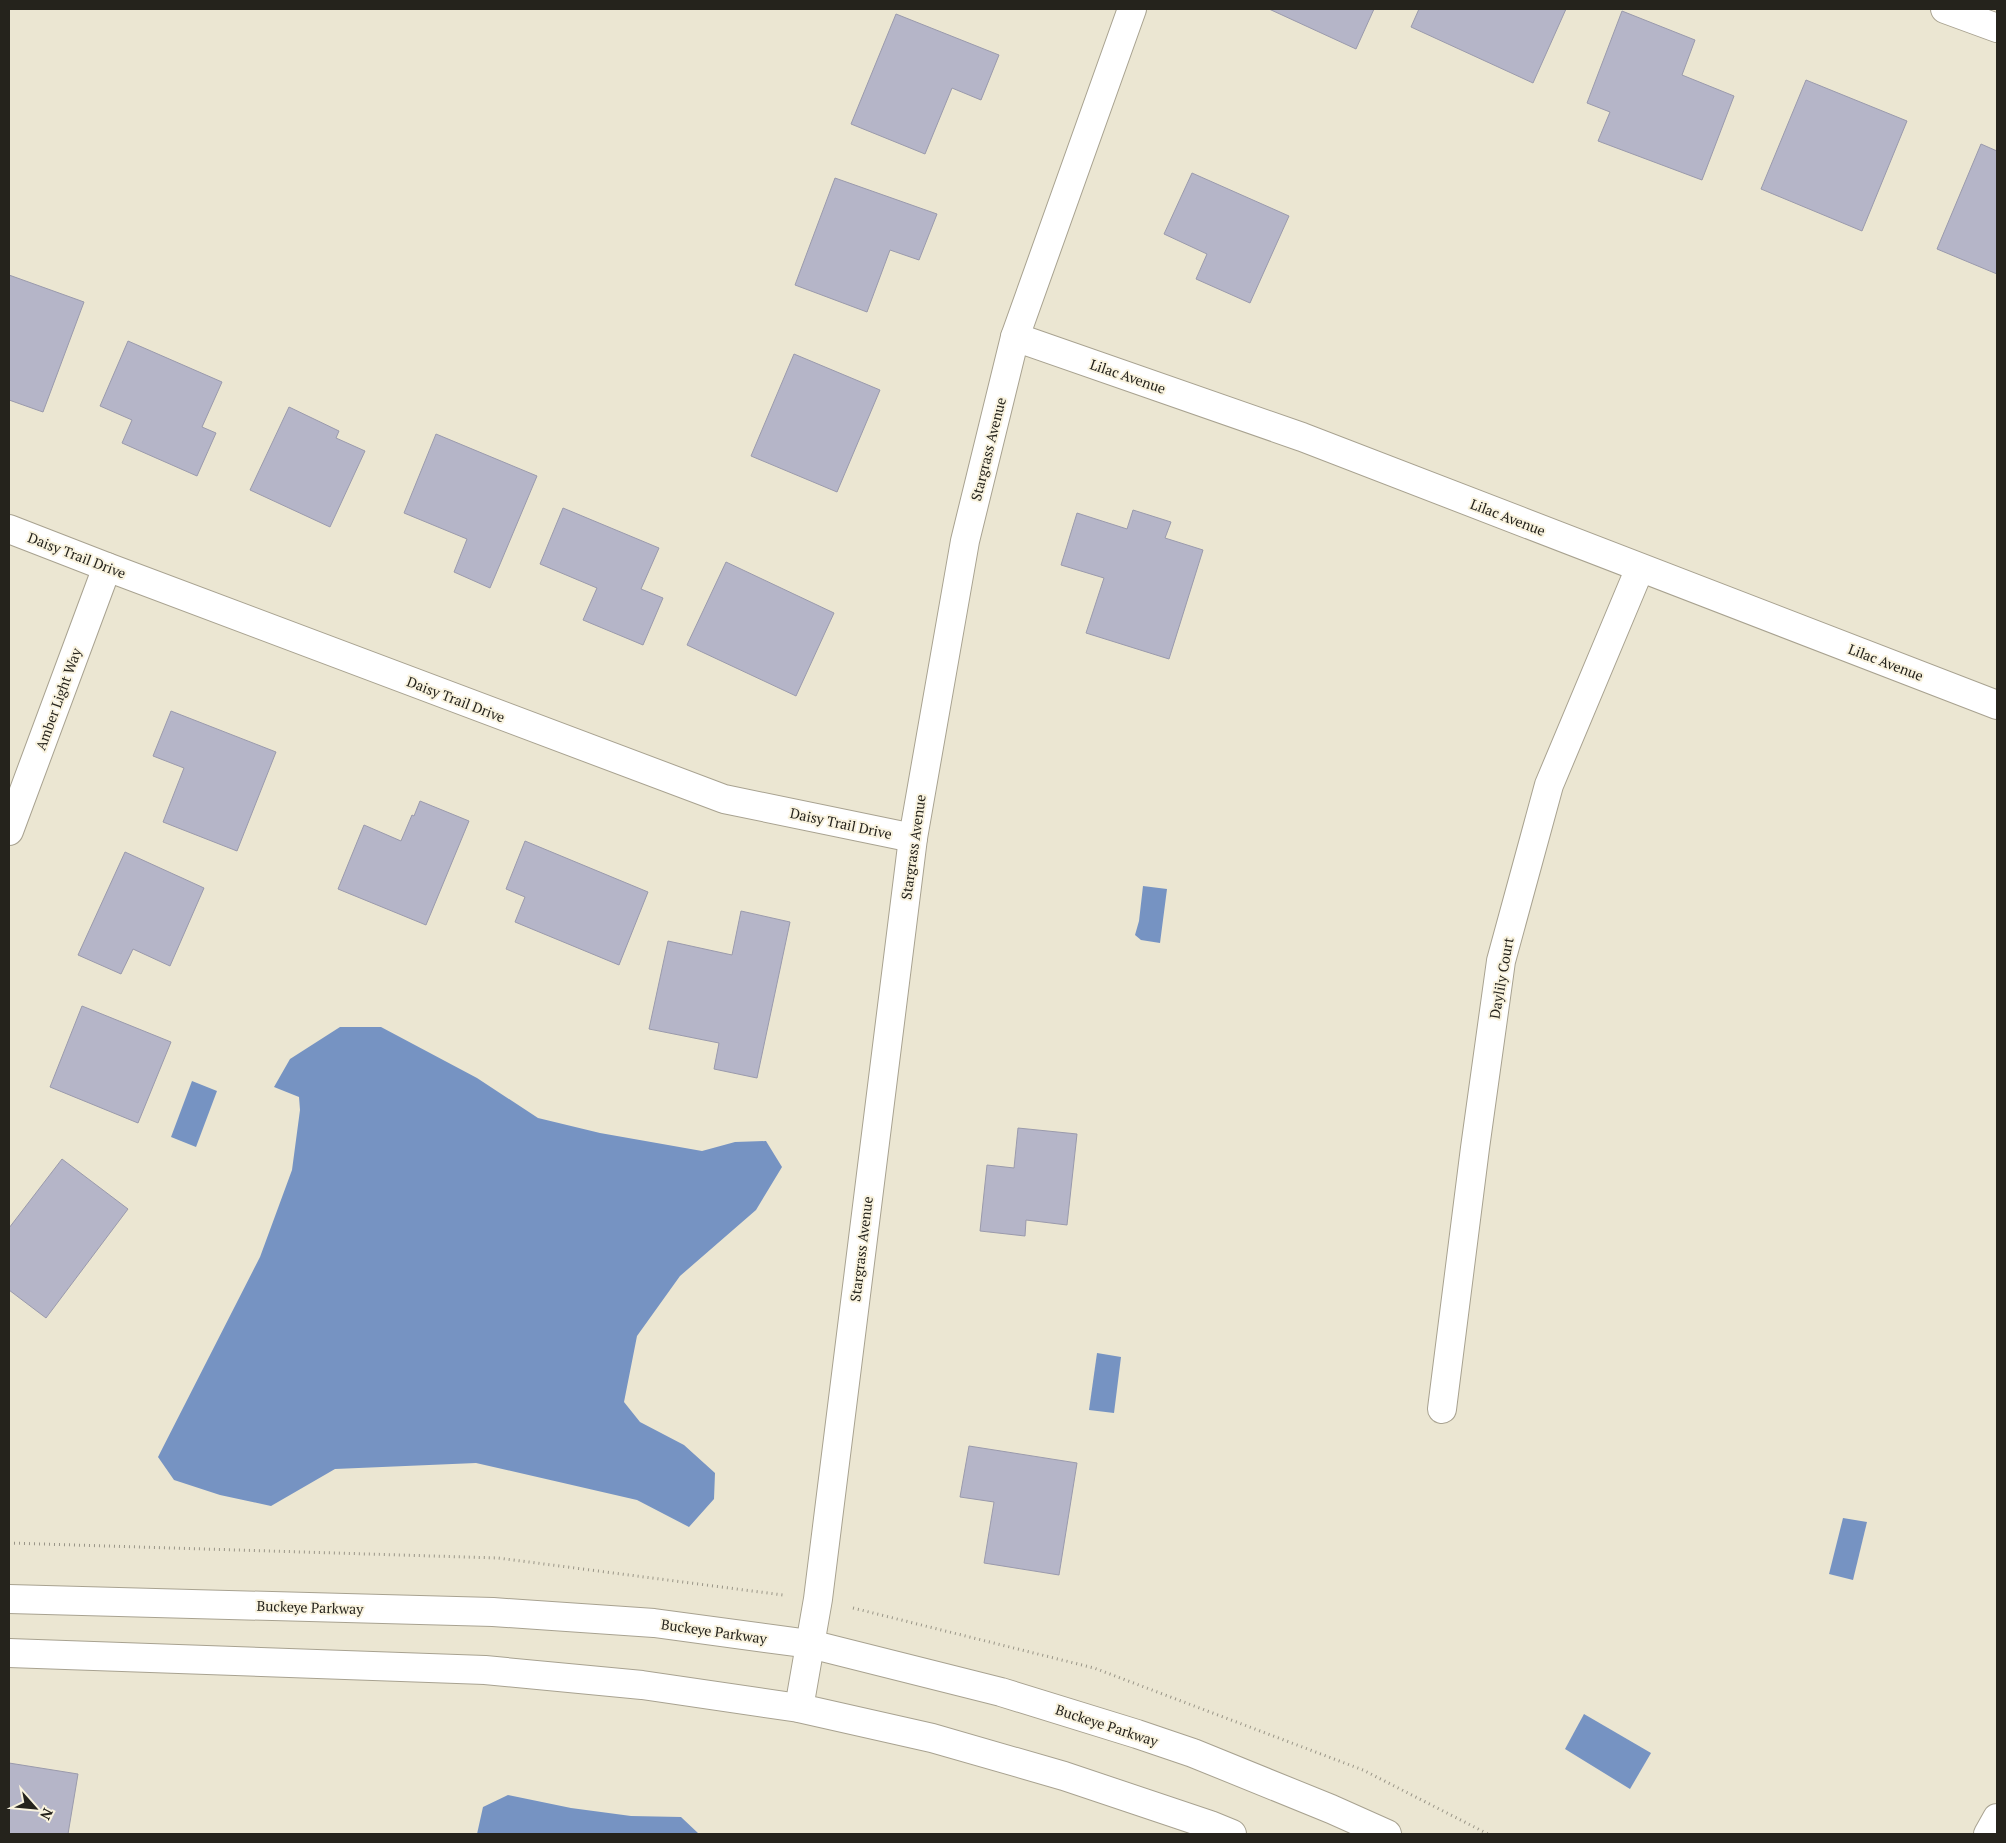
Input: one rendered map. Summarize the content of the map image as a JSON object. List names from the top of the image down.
{
  "streets": {
    "street": [
      "Lilac Avenue",
      "Stargrass Avenue",
      "Daisy Trail Drive",
      "Amber Light Way",
      "Daylily Court",
      "Buckeye Parkway"
    ]
  },
  "crossings": [
    ["Lilac Avenue", "Stargrass Avenue"],
    ["Lilac Avenue", "Daylily Court"],
    ["Stargrass Avenue", "Daisy Trail Drive"],
    ["Stargrass Avenue", "Buckeye Parkway"],
    ["Daisy Trail Drive", "Amber Light Way"]
  ],
  "north": "bottom right"
}
